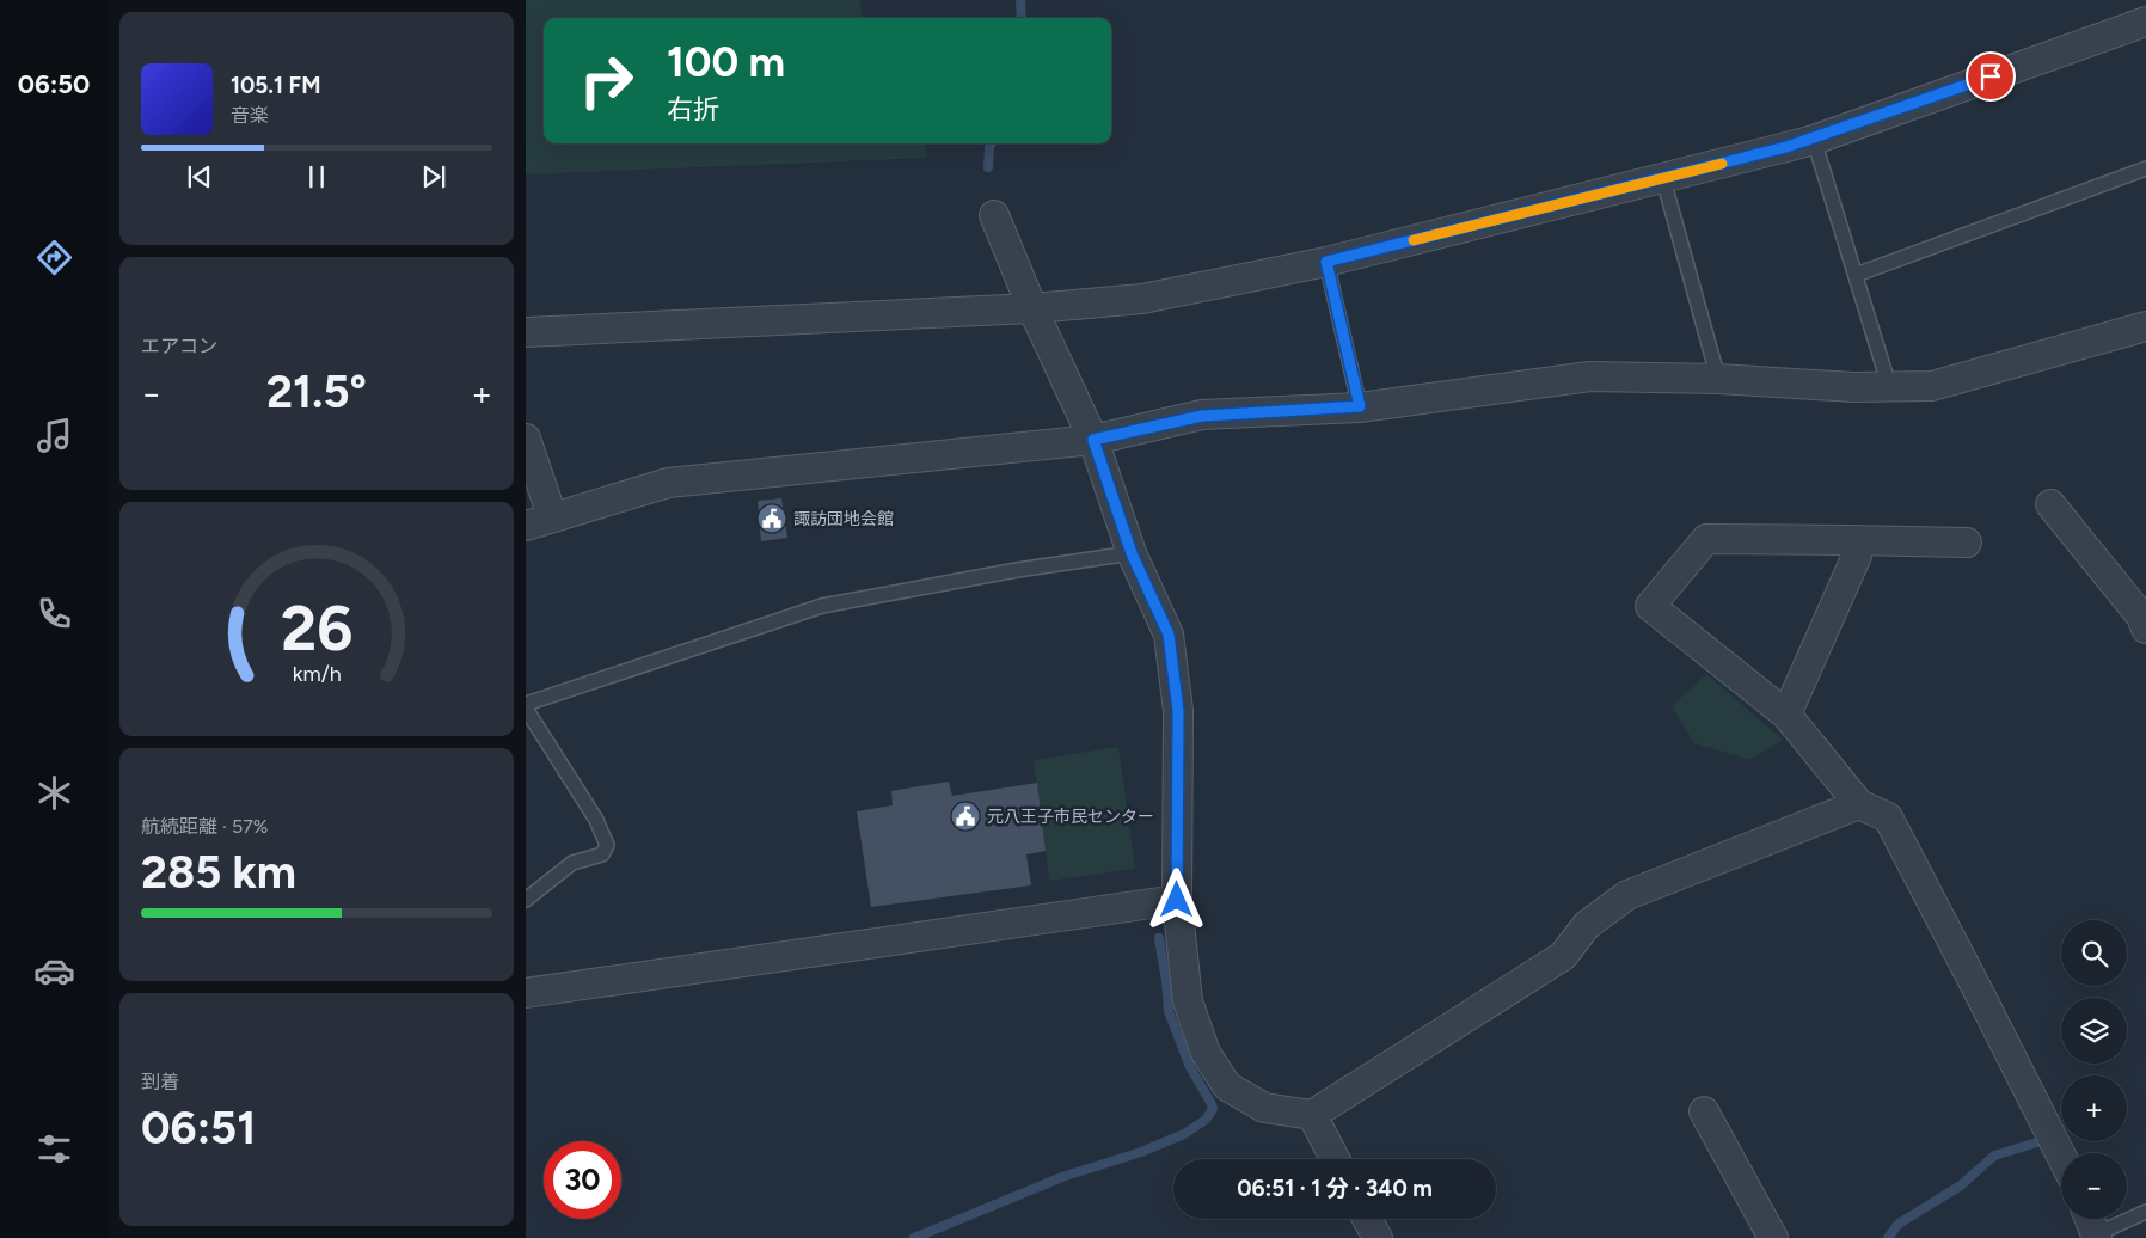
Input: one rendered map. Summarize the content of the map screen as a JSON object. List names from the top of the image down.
{
  "places": {
    "public building": ["諏訪団地会館", "元八王子市民センター"]
  },
  "page": {
    "tabs": "06:50",
    "turn": ["100 m", "右折"],
    "song": ["105.1 FM", "音楽"],
    "tile": [
      "エアコン",
      ["航続距離 · 57%", "285 km"],
      ["到着", "06:51"]
    ],
    "heat": ["−", "21.5°", "+"],
    "map_buttons": ["+", "−"],
    "limit": "30",
    "trip": "06:51 · 1 分 · 340 m",
    "gauge": ["26", "km/h"]
  }
}
